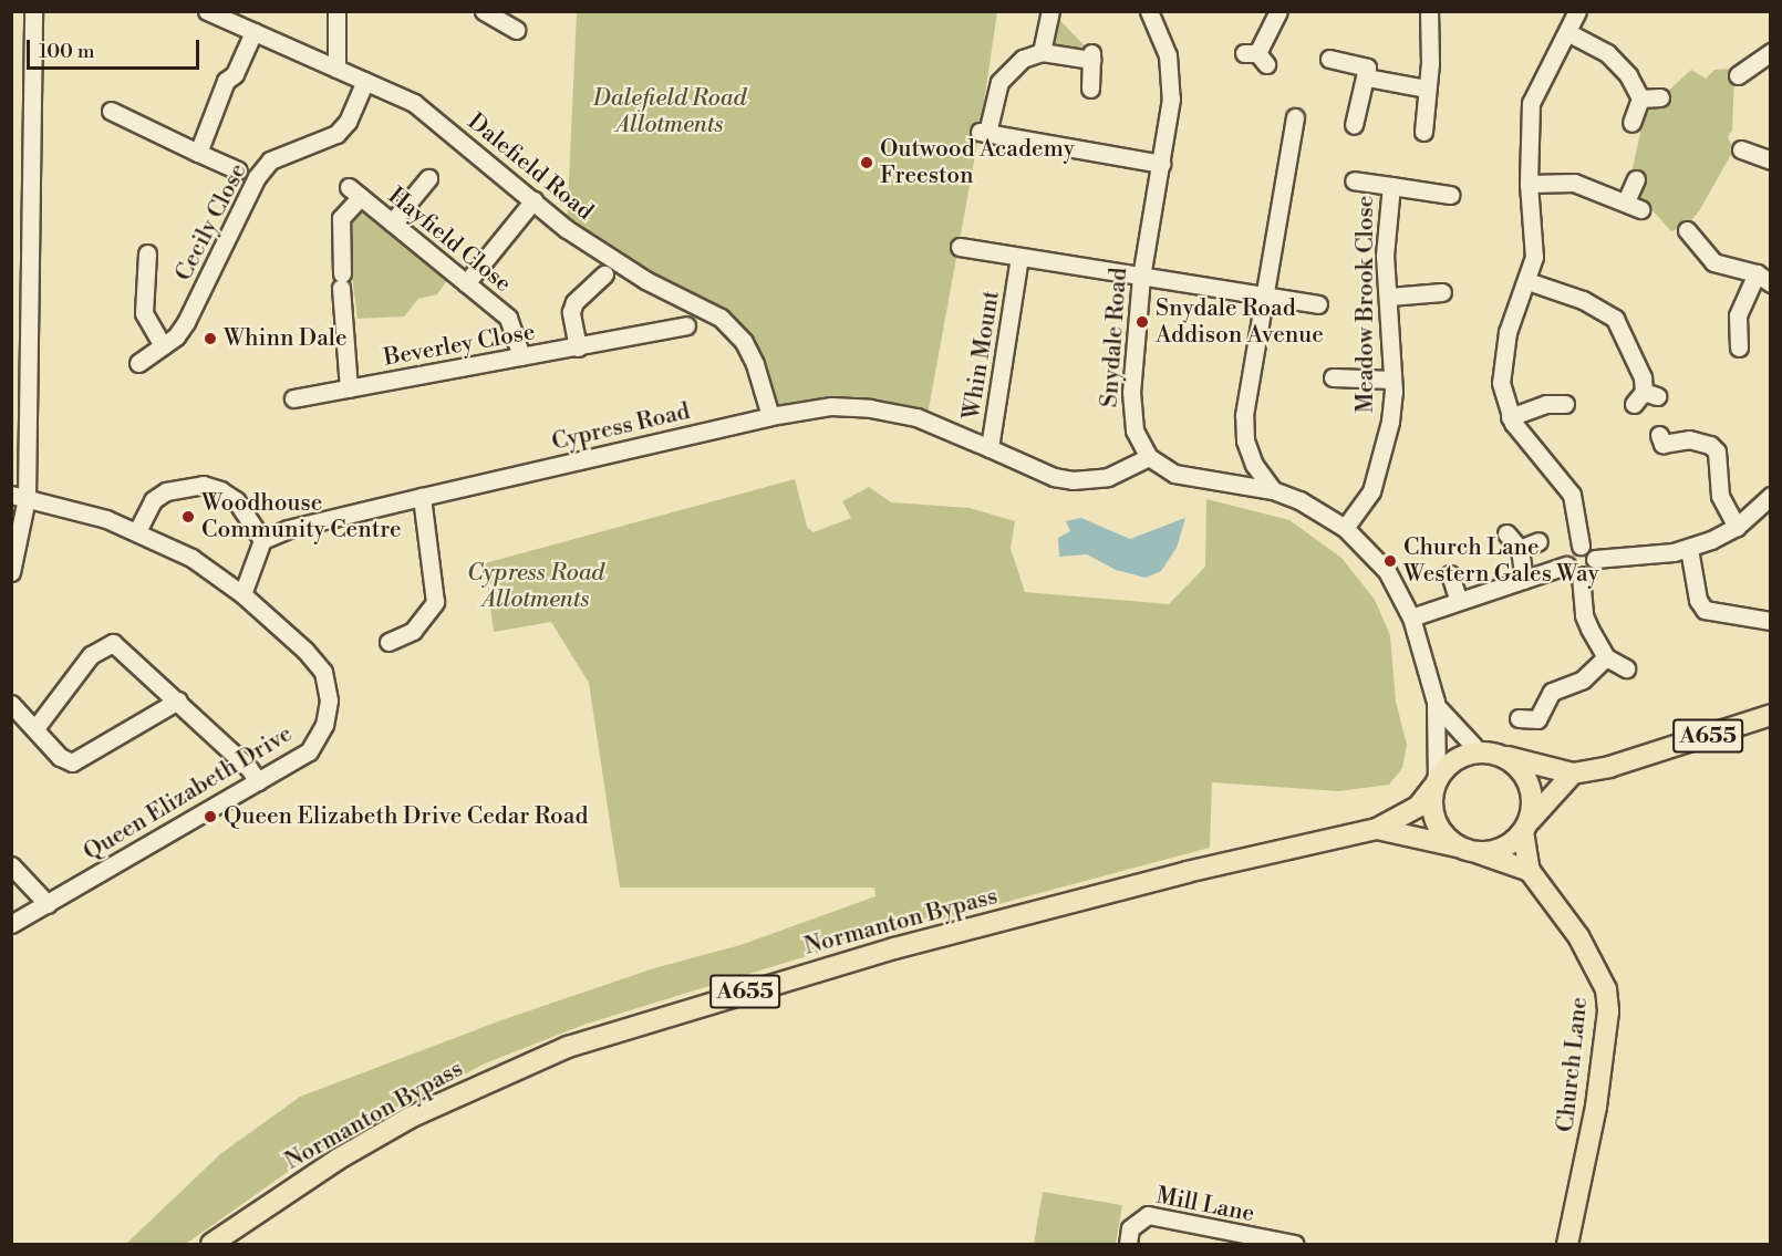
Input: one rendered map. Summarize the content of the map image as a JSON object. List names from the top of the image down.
{
  "streets": {
    "main road": ["A655", "Normanton Bypass", "Church Lane"],
    "street": [
      "Dalefield Road",
      "Cecily Close",
      "Hayfield Close",
      "Meadow Brook Close",
      "Snydale Road",
      "Beverley Close",
      "Whin Mount",
      "Cypress Road",
      "Queen Elizabeth Drive",
      "Mill Lane"
    ]
  },
  "crossings": [
    ["Dalefield Road", "Cecily Close"],
    ["Dalefield Road", "Cypress Road"],
    ["Hayfield Close", "Beverley Close"],
    ["Snydale Road", "Whin Mount"],
    ["Whin Mount", "Cypress Road"],
    ["A655", "Normanton Bypass"],
    ["A655", "Church Lane"],
    ["Normanton Bypass", "Church Lane"]
  ],
  "parks": ["Dalefield Road Allotments", "Cypress Road Allotments"],
  "places": [
    "Outwood Academy Freeston",
    "Snydale Road Addison Avenue",
    "Whinn Dale",
    "Woodhouse Community Centre",
    "Church Lane Western Gales Way",
    "Queen Elizabeth Drive Cedar Road"
  ],
  "scale_bar": "100 m"
}
